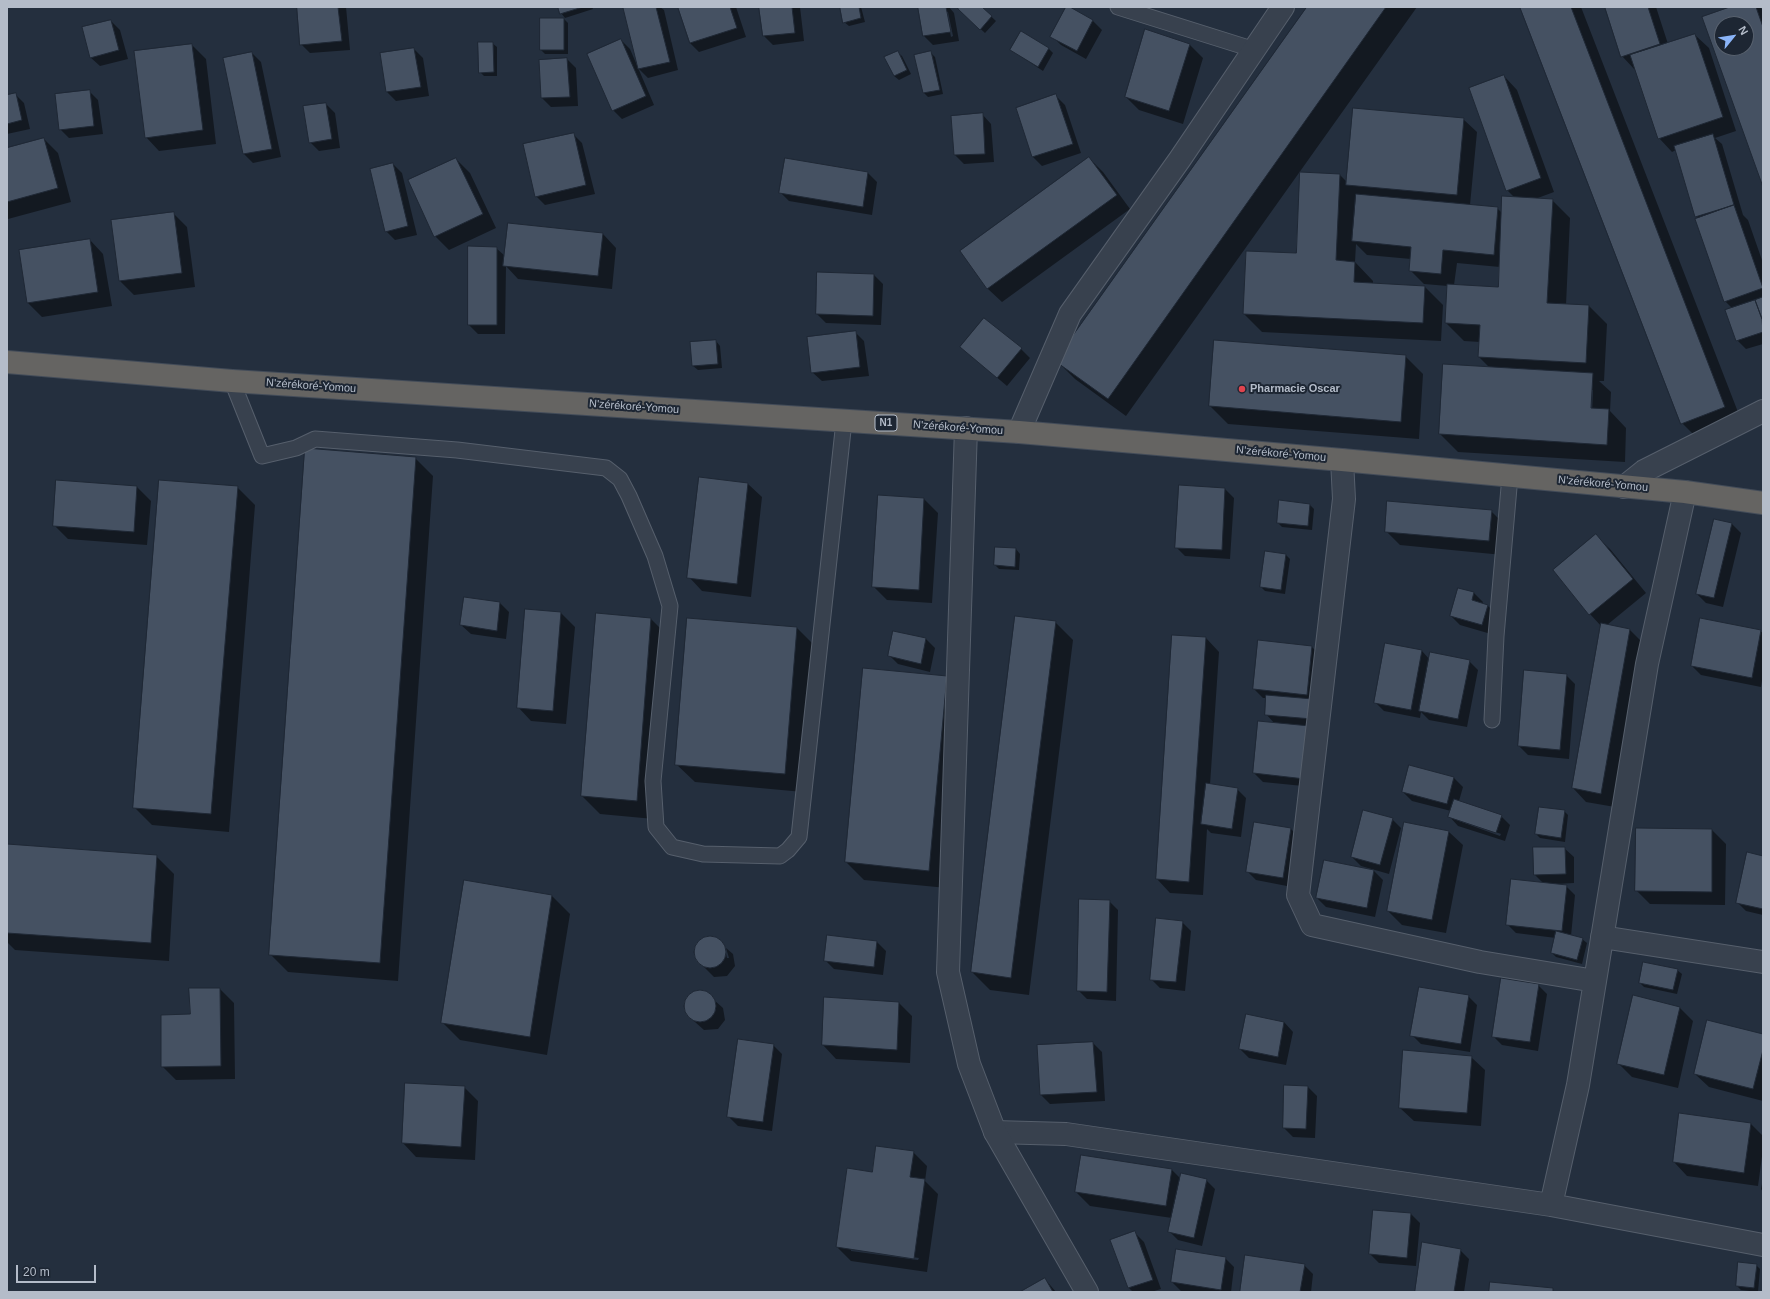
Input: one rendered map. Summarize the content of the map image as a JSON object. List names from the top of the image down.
{
  "streets": {
    "highway": ["N'zérékoré-Yomou", "N1"]
  },
  "places": ["Pharmacie Oscar"],
  "scale_bar": "20 m",
  "north": "top right"
}
